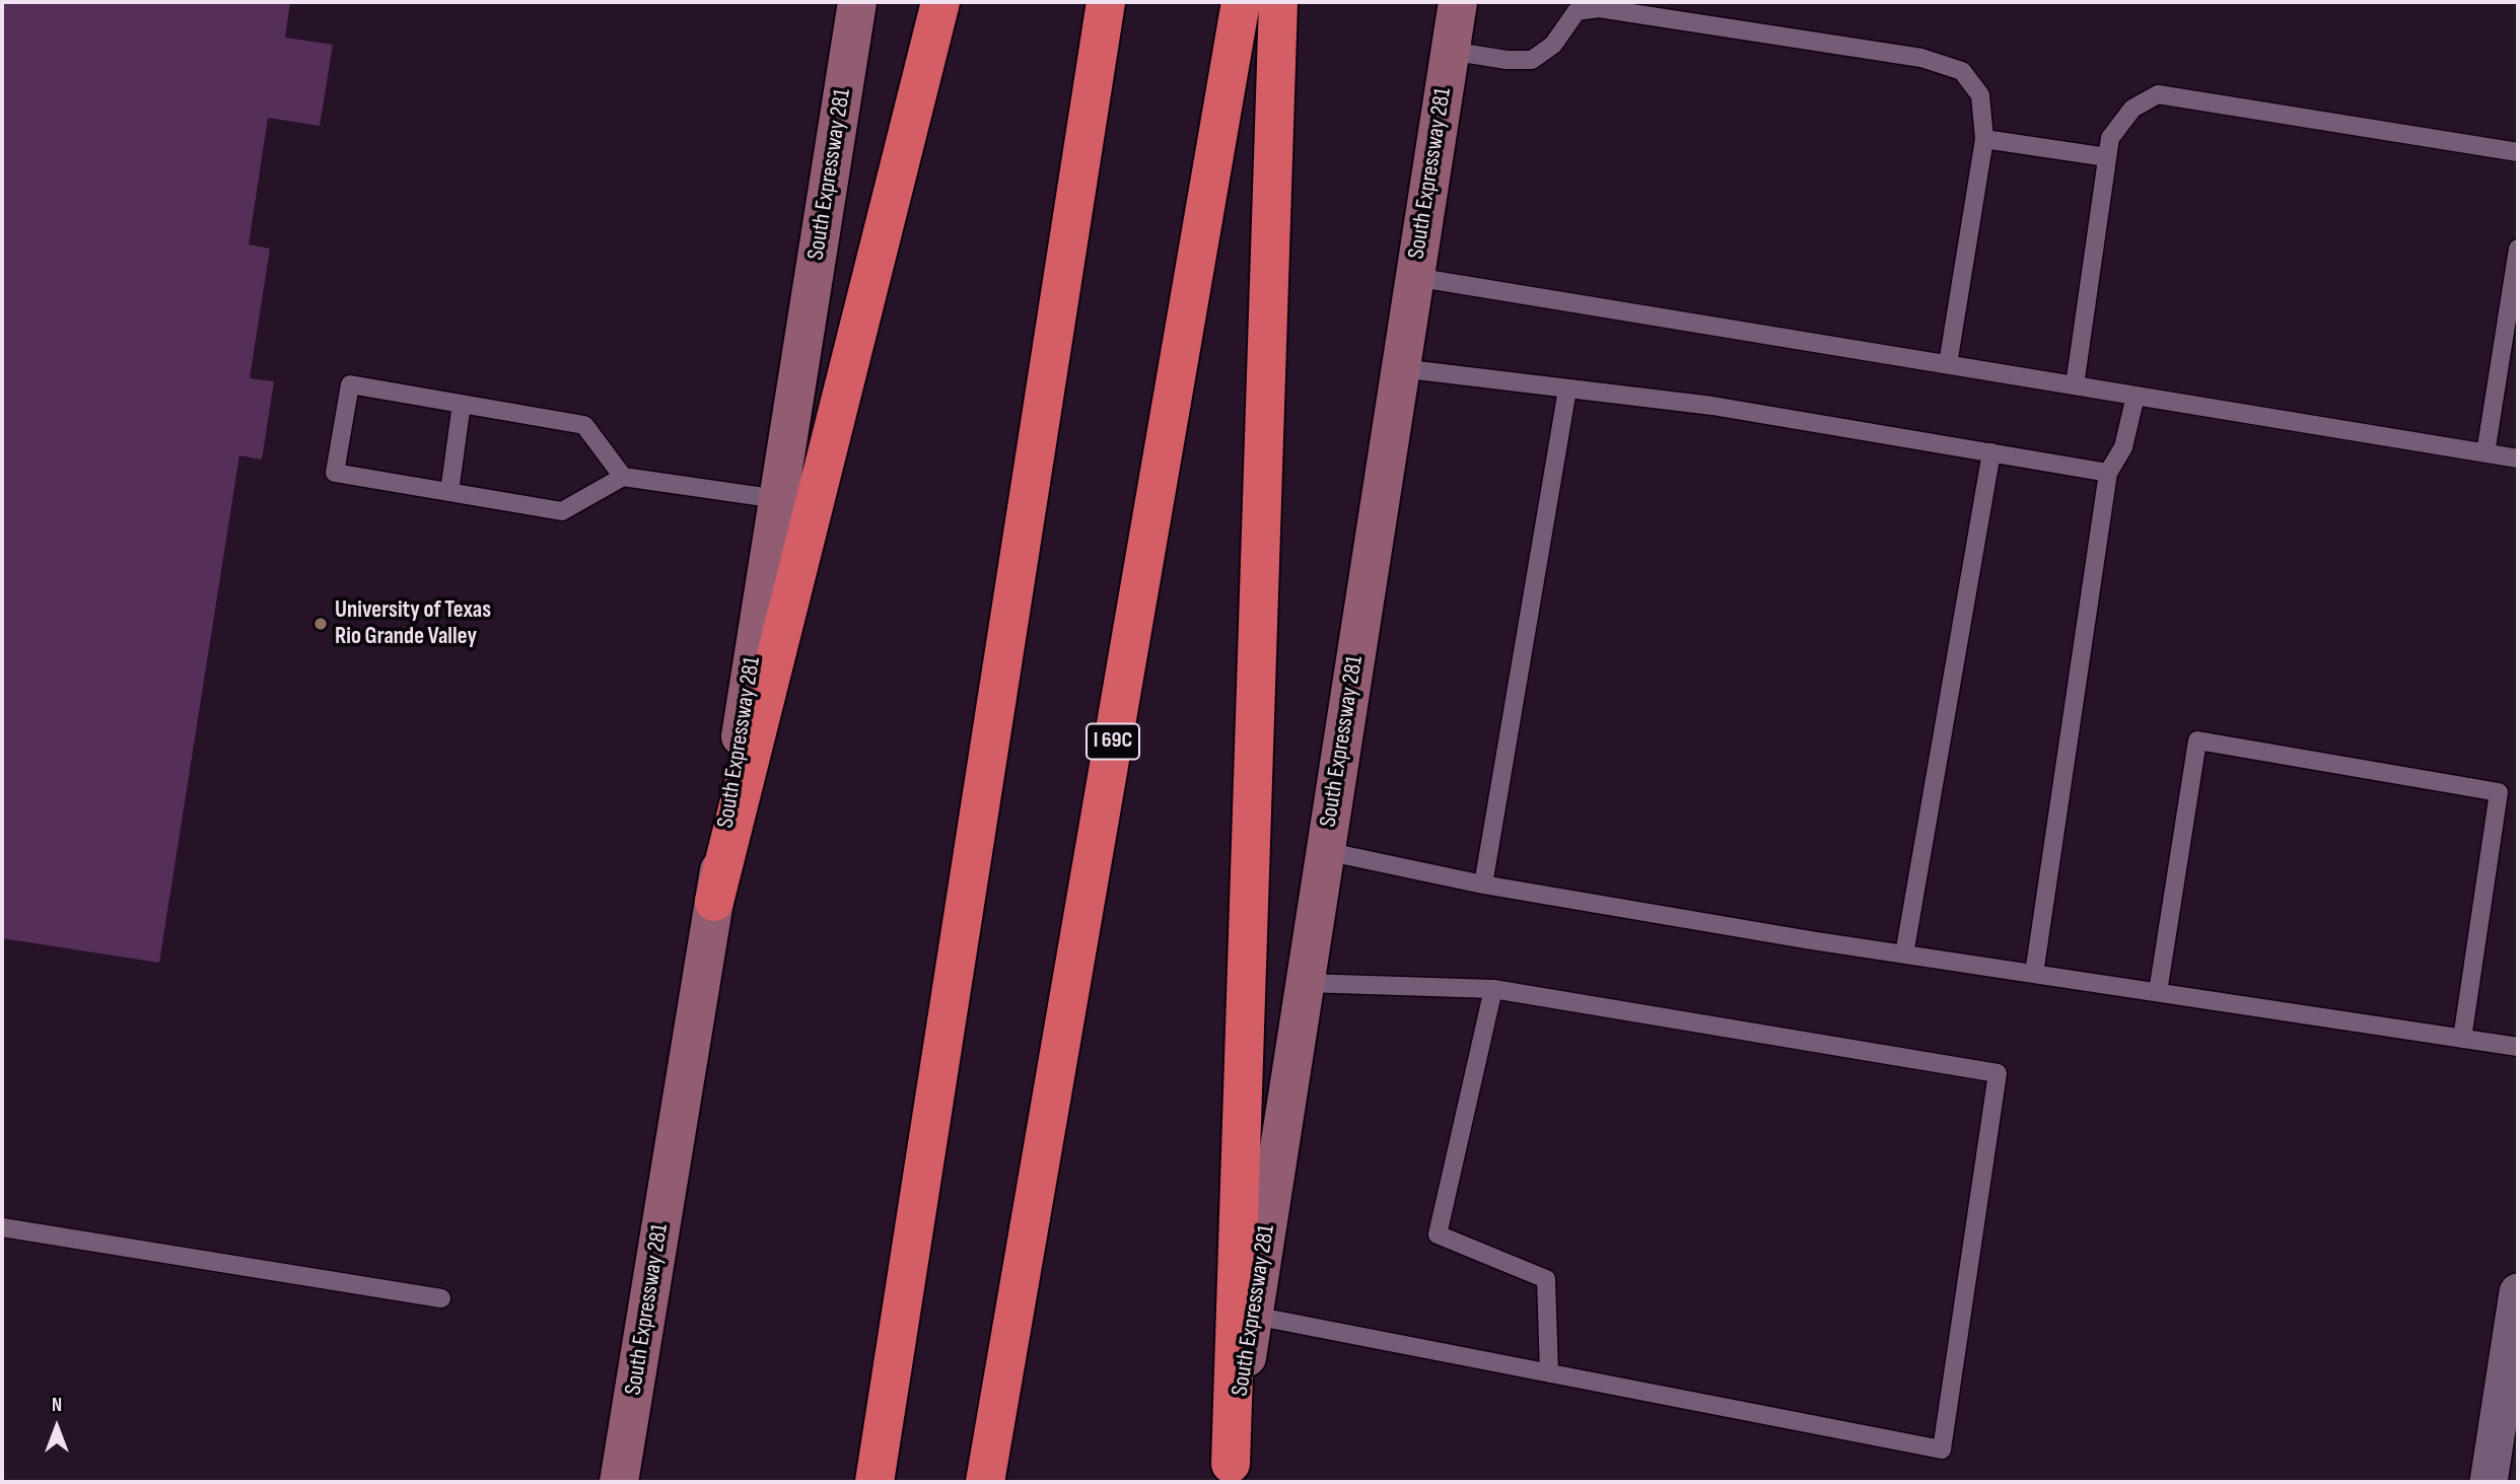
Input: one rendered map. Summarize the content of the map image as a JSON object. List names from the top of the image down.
{
  "streets": {
    "highway": ["I 69C"],
    "main road": ["South Expressway 281"]
  },
  "places": ["University of Texas Rio Grande Valley"],
  "north": "top"
}
